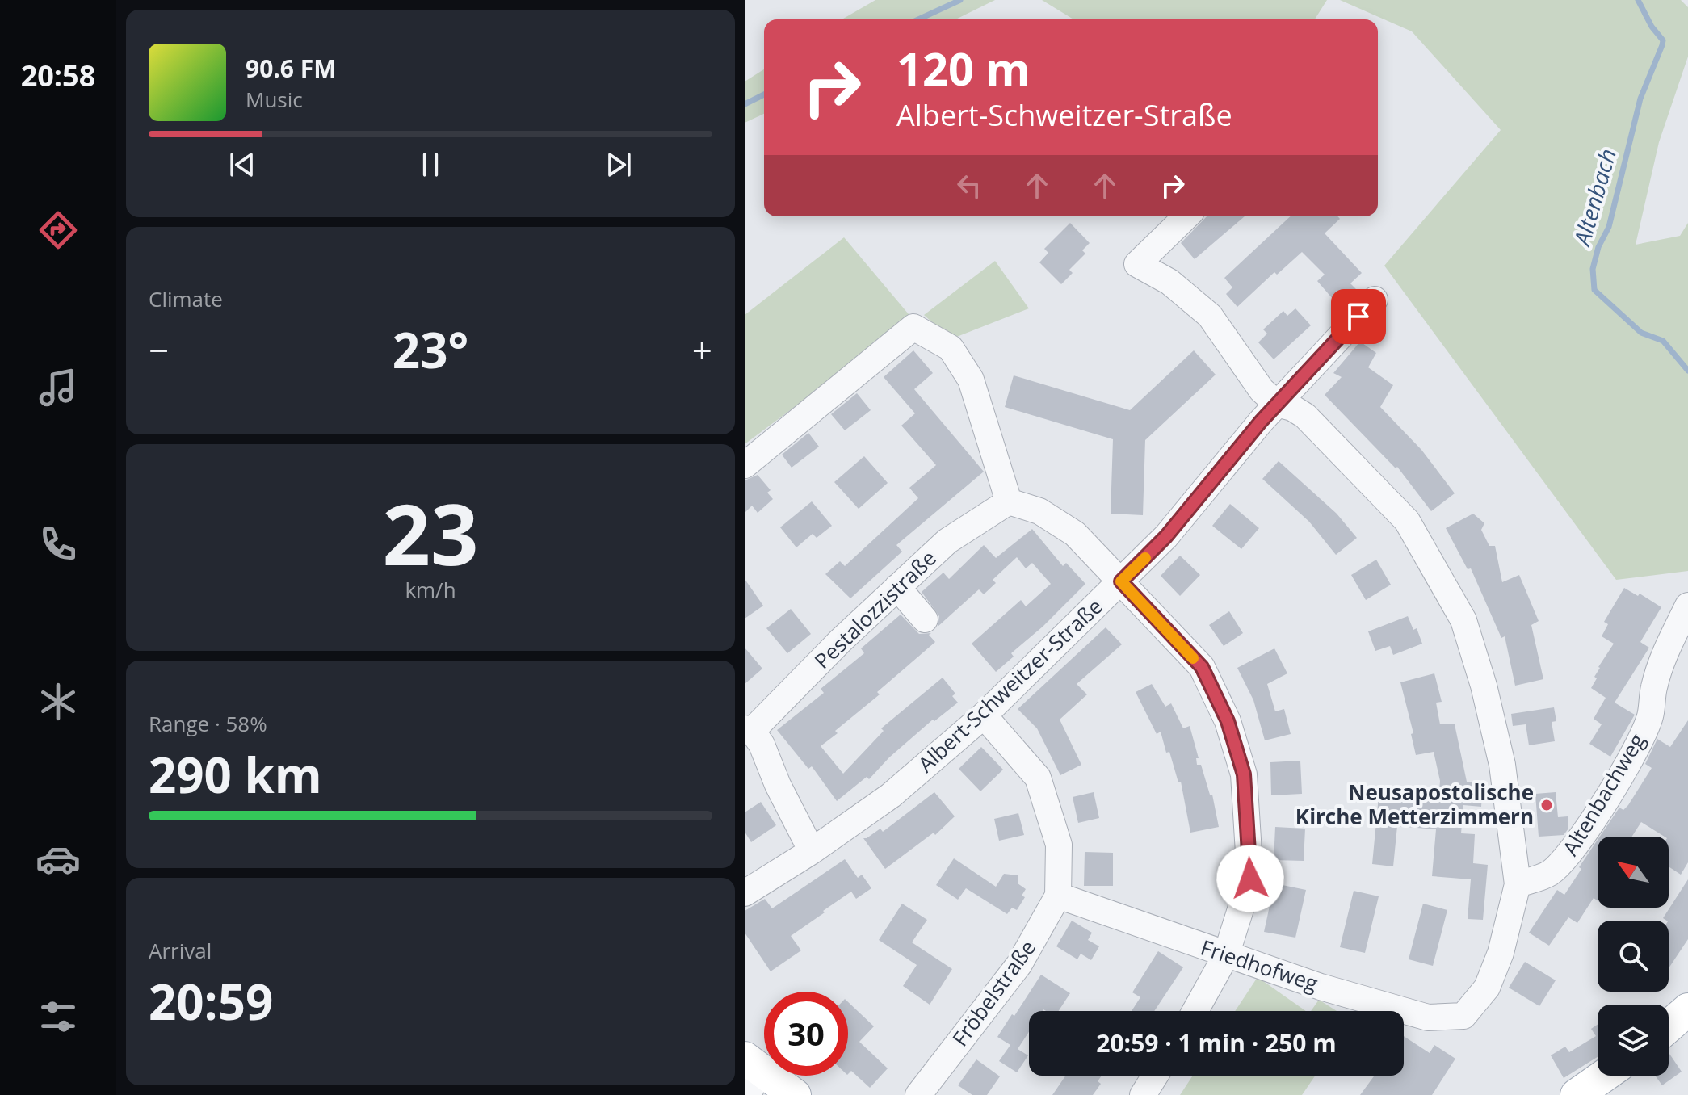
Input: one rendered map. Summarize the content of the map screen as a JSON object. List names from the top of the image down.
{
  "streets": {
    "street": [
      "Pestalozzistraße",
      "Albert-Schweitzer-Straße",
      "Altenbachweg",
      "Friedhofweg",
      "Fröbelstraße"
    ]
  },
  "crossings": [
    ["Albert-Schweitzer-Straße", "Fröbelstraße"],
    ["Altenbachweg", "Friedhofweg"],
    ["Friedhofweg", "Fröbelstraße"]
  ],
  "water": ["Altenbach"],
  "places": ["Neusapostolische Kirche Metterzimmern"],
  "north": "top left",
  "page": {
    "tabs": "20:58",
    "turn": ["120 m", "Albert-Schweitzer-Straße"],
    "song": ["90.6 FM", "Music"],
    "tile": [
      "Climate",
      ["23", "km/h"],
      ["Range · 58%", "290 km"],
      ["Arrival", "20:59"]
    ],
    "heat": ["−", "23°", "+"],
    "limit": "30",
    "trip": "20:59 · 1 min · 250 m"
  }
}
